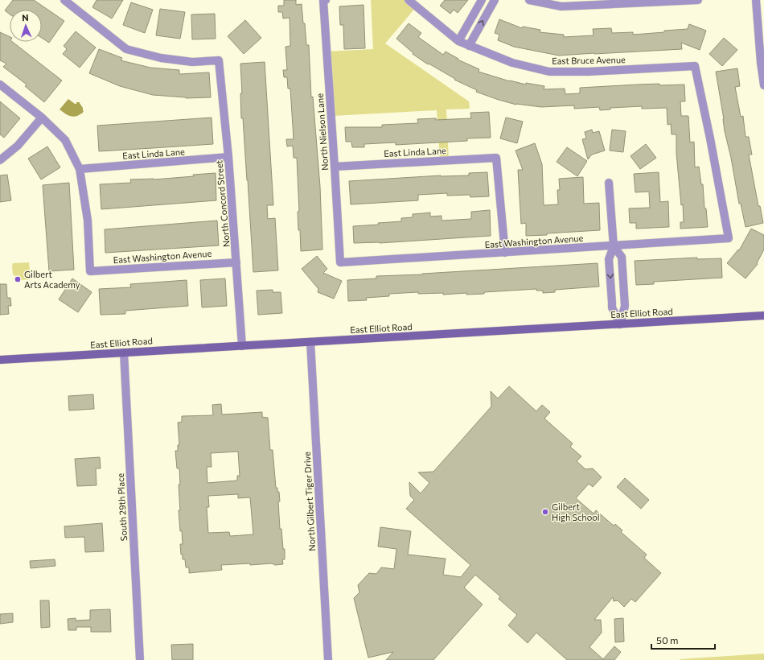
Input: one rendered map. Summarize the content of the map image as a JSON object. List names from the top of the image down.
{
  "streets": {
    "main road": ["East Elliot Road"],
    "street": [
      "East Bruce Avenue",
      "North Nielson Lane",
      "East Linda Lane",
      "North Concord Street",
      "East Washington Avenue",
      "North Gilbert Tiger Drive",
      "South 29th Place"
    ]
  },
  "crossings": [
    ["East Bruce Avenue", "East Washington Avenue"],
    ["North Nielson Lane", "East Linda Lane"],
    ["North Nielson Lane", "East Washington Avenue"],
    ["East Linda Lane", "North Concord Street"],
    ["East Linda Lane", "East Washington Avenue"],
    ["North Concord Street", "East Washington Avenue"],
    ["North Concord Street", "East Elliot Road"],
    ["East Elliot Road", "North Gilbert Tiger Drive"],
    ["East Elliot Road", "South 29th Place"]
  ],
  "places": ["Gilbert Arts Academy", "Gilbert High School"],
  "scale_bar": "50 m",
  "north": "top"
}
